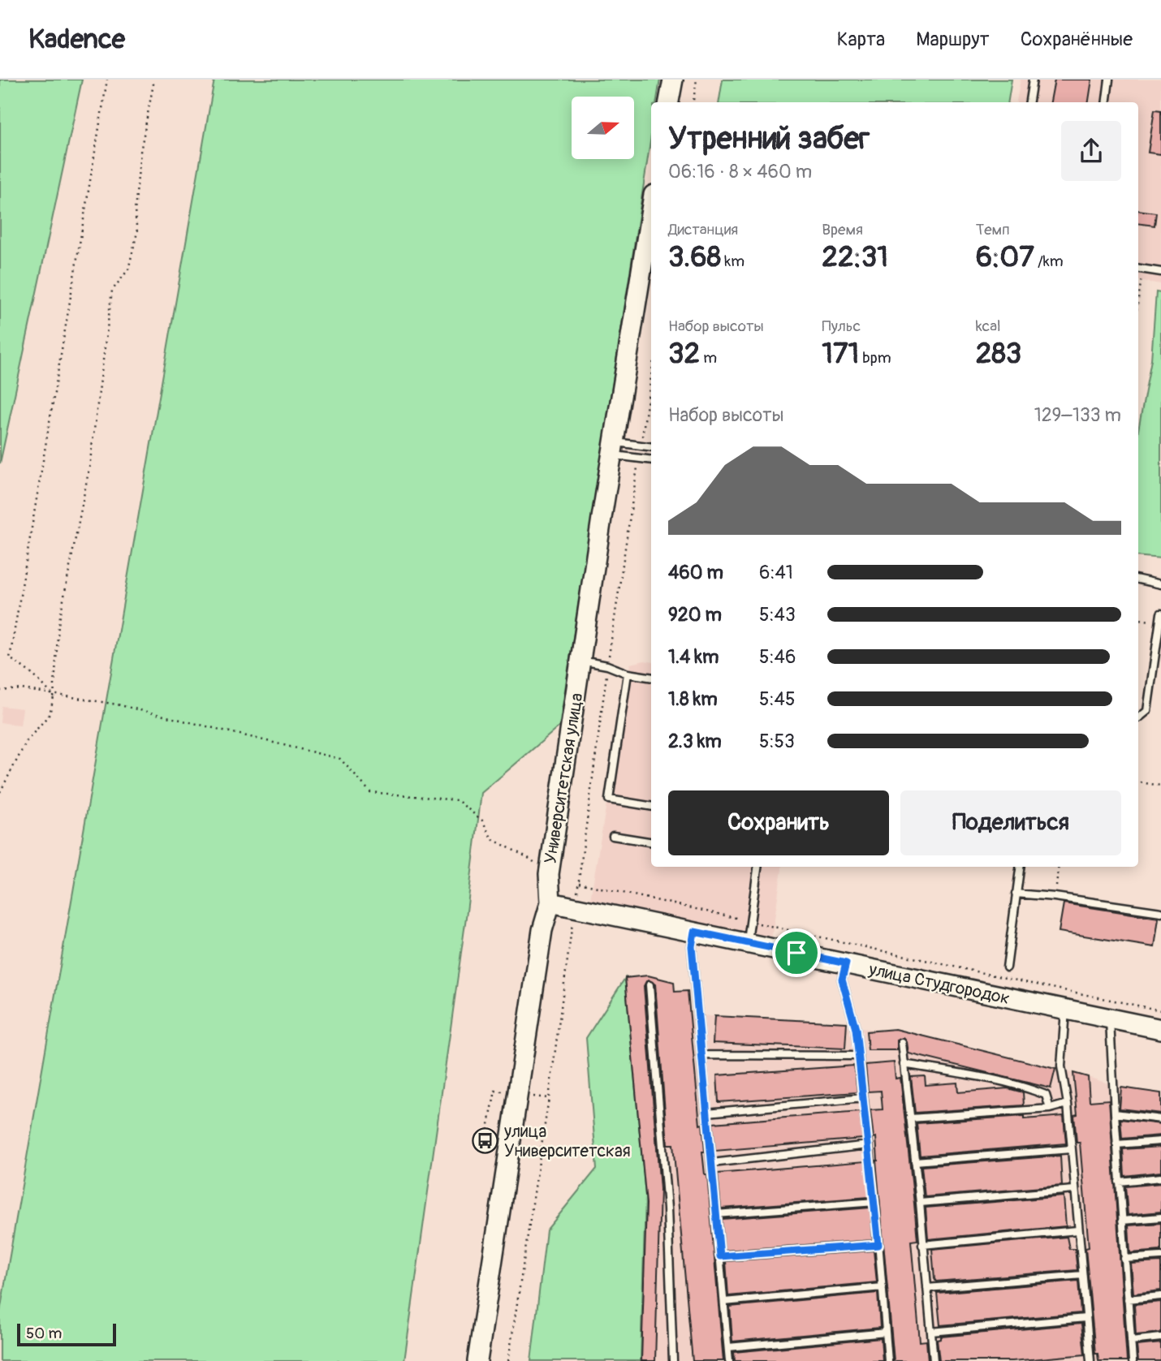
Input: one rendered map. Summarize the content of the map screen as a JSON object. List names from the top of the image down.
{
  "streets": {
    "street": ["Университетская улица", "улица Студгородок"]
  },
  "crossings": [
    ["Университетская улица", "улица Студгородок"]
  ],
  "places": {
    "bus stop": ["улица Университетская"]
  },
  "scale_bar": "50 m",
  "north": "right",
  "page": {
    "header": "Kadence",
    "nav": ["Карта", "Маршрут", "Сохранённые"],
    "heading": ["Утренний забег", "06:16 · 8 × 460 m"],
    "stats": [
      ["Дистанция", "3.68 km"],
      ["Время", "22:31"],
      ["Темп", "6:07 /km"],
      ["Набор высоты", "32 m"],
      ["Пульс", "171 bpm"],
      ["kcal", "283"]
    ],
    "chart": ["Набор высоты", "129–133 m"],
    "list": [
      {
        "name": "460 m",
        "note": "6:41"
      },
      {
        "name": "920 m",
        "note": "5:43"
      },
      {
        "name": "1.4 km",
        "note": "5:46"
      },
      {
        "name": "1.8 km",
        "note": "5:45"
      },
      {
        "name": "2.3 km",
        "note": "5:53"
      }
    ],
    "buttons": ["Сохранить", "Поделиться"],
    "scale": "50 m"
  }
}
